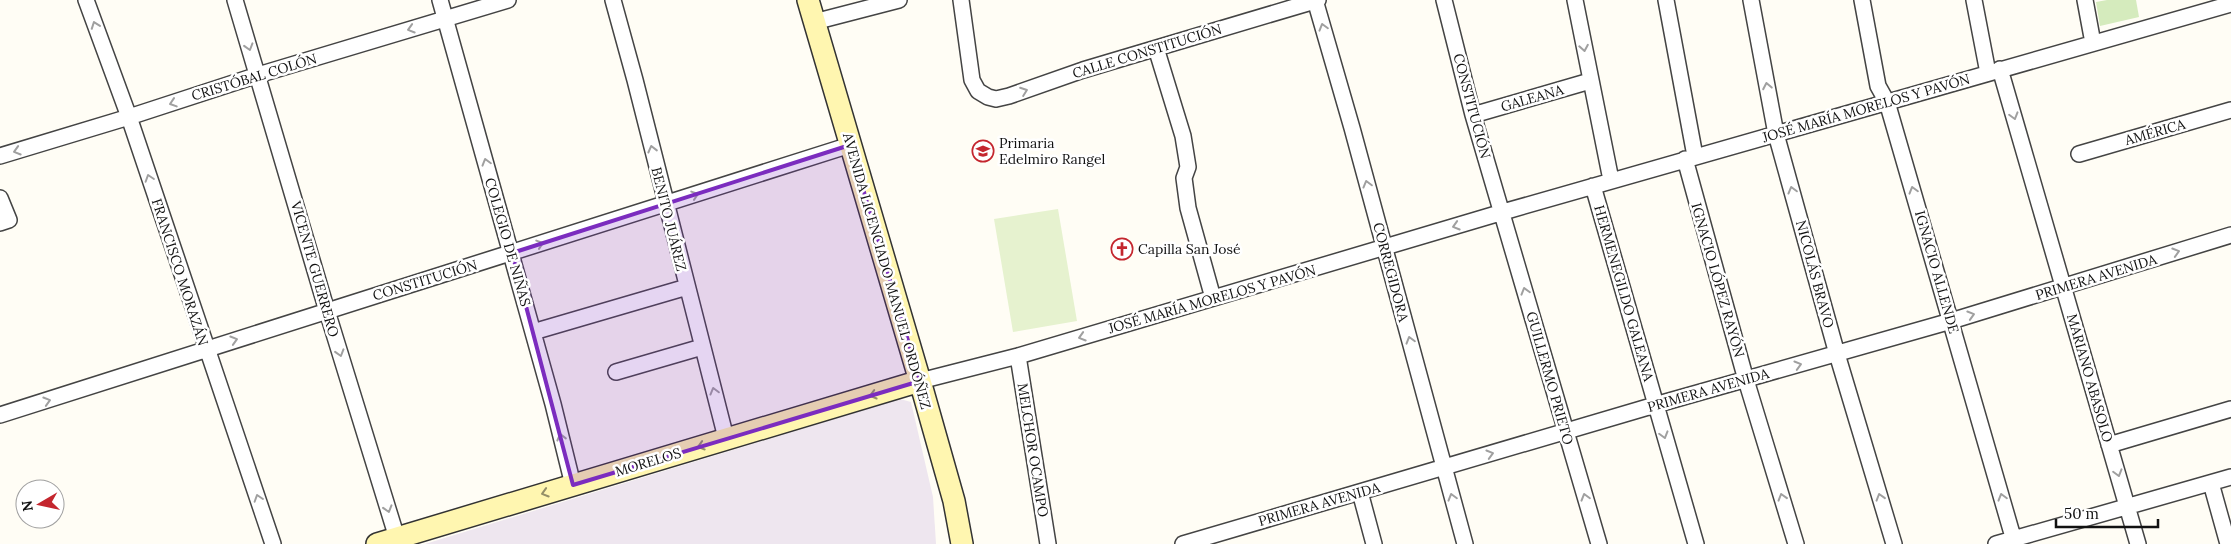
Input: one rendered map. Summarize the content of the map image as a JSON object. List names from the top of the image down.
{
  "streets": {
    "street": [
      "CALLE CONSTITUCIÓN",
      "CRISTÓBAL COLÓN",
      "GALEANA",
      "CONSTITUCIÓN",
      "JOSÉ MARÍA MORELOS Y PAVÓN",
      "AMÉRICA",
      "BENITO JUÁREZ",
      "COLEGIO DE NIÑAS",
      "VICENTE GUERRERO",
      "AVENIDA LICENCIADO MANUEL ORDÓÑEZ",
      "FRANCISCO MORAZÁN",
      "CORREGIDORA",
      "IGNACIO ALLENDE",
      "NICOLÁS BRAVO",
      "PRIMERA AVENIDA",
      "IGNACIO LÓPEZ RAYÓN",
      "HERMENEGILDO GALEANA",
      "GUILLERMO PRIETO",
      "MARIANO ABASOLO",
      "MELCHOR OCAMPO",
      "MORELOS"
    ]
  },
  "crossings": [
    ["CALLE CONSTITUCIÓN", "CORREGIDORA"],
    ["CRISTÓBAL COLÓN", "COLEGIO DE NIÑAS"],
    ["CRISTÓBAL COLÓN", "VICENTE GUERRERO"],
    ["CRISTÓBAL COLÓN", "FRANCISCO MORAZÁN"],
    ["GALEANA", "CONSTITUCIÓN"],
    ["CONSTITUCIÓN", "JOSÉ MARÍA MORELOS Y PAVÓN"],
    ["CONSTITUCIÓN", "BENITO JUÁREZ"],
    ["CONSTITUCIÓN", "COLEGIO DE NIÑAS"],
    ["CONSTITUCIÓN", "VICENTE GUERRERO"],
    ["CONSTITUCIÓN", "AVENIDA LICENCIADO MANUEL ORDÓÑEZ"],
    ["CONSTITUCIÓN", "FRANCISCO MORAZÁN"],
    ["CONSTITUCIÓN", "GUILLERMO PRIETO"],
    ["JOSÉ MARÍA MORELOS Y PAVÓN", "AVENIDA LICENCIADO MANUEL ORDÓÑEZ"],
    ["JOSÉ MARÍA MORELOS Y PAVÓN", "CORREGIDORA"],
    ["JOSÉ MARÍA MORELOS Y PAVÓN", "IGNACIO ALLENDE"],
    ["JOSÉ MARÍA MORELOS Y PAVÓN", "NICOLÁS BRAVO"],
    ["JOSÉ MARÍA MORELOS Y PAVÓN", "IGNACIO LÓPEZ RAYÓN"],
    ["JOSÉ MARÍA MORELOS Y PAVÓN", "HERMENEGILDO GALEANA"],
    ["JOSÉ MARÍA MORELOS Y PAVÓN", "GUILLERMO PRIETO"],
    ["JOSÉ MARÍA MORELOS Y PAVÓN", "MARIANO ABASOLO"],
    ["JOSÉ MARÍA MORELOS Y PAVÓN", "MELCHOR OCAMPO"],
    ["JOSÉ MARÍA MORELOS Y PAVÓN", "MORELOS"],
    ["BENITO JUÁREZ", "MORELOS"],
    ["COLEGIO DE NIÑAS", "MORELOS"],
    ["VICENTE GUERRERO", "MORELOS"],
    ["AVENIDA LICENCIADO MANUEL ORDÓÑEZ", "MORELOS"],
    ["CORREGIDORA", "PRIMERA AVENIDA"],
    ["IGNACIO ALLENDE", "PRIMERA AVENIDA"],
    ["NICOLÁS BRAVO", "PRIMERA AVENIDA"],
    ["PRIMERA AVENIDA", "IGNACIO LÓPEZ RAYÓN"],
    ["PRIMERA AVENIDA", "HERMENEGILDO GALEANA"],
    ["PRIMERA AVENIDA", "GUILLERMO PRIETO"],
    ["PRIMERA AVENIDA", "MARIANO ABASOLO"]
  ],
  "one_way": [
    "CRISTÓBAL COLÓN",
    "CONSTITUCIÓN",
    "BENITO JUÁREZ",
    "COLEGIO DE NIÑAS",
    "VICENTE GUERRERO",
    "FRANCISCO MORAZÁN",
    "CORREGIDORA",
    "IGNACIO ALLENDE",
    "NICOLÁS BRAVO",
    "PRIMERA AVENIDA",
    "HERMENEGILDO GALEANA",
    "GUILLERMO PRIETO",
    "MARIANO ABASOLO"
  ],
  "places": {
    "school or university": ["Primaria Edelmiro Rangel"],
    "church": ["Capilla San José"]
  },
  "scale_bar": "50 m",
  "north": "left"
}
